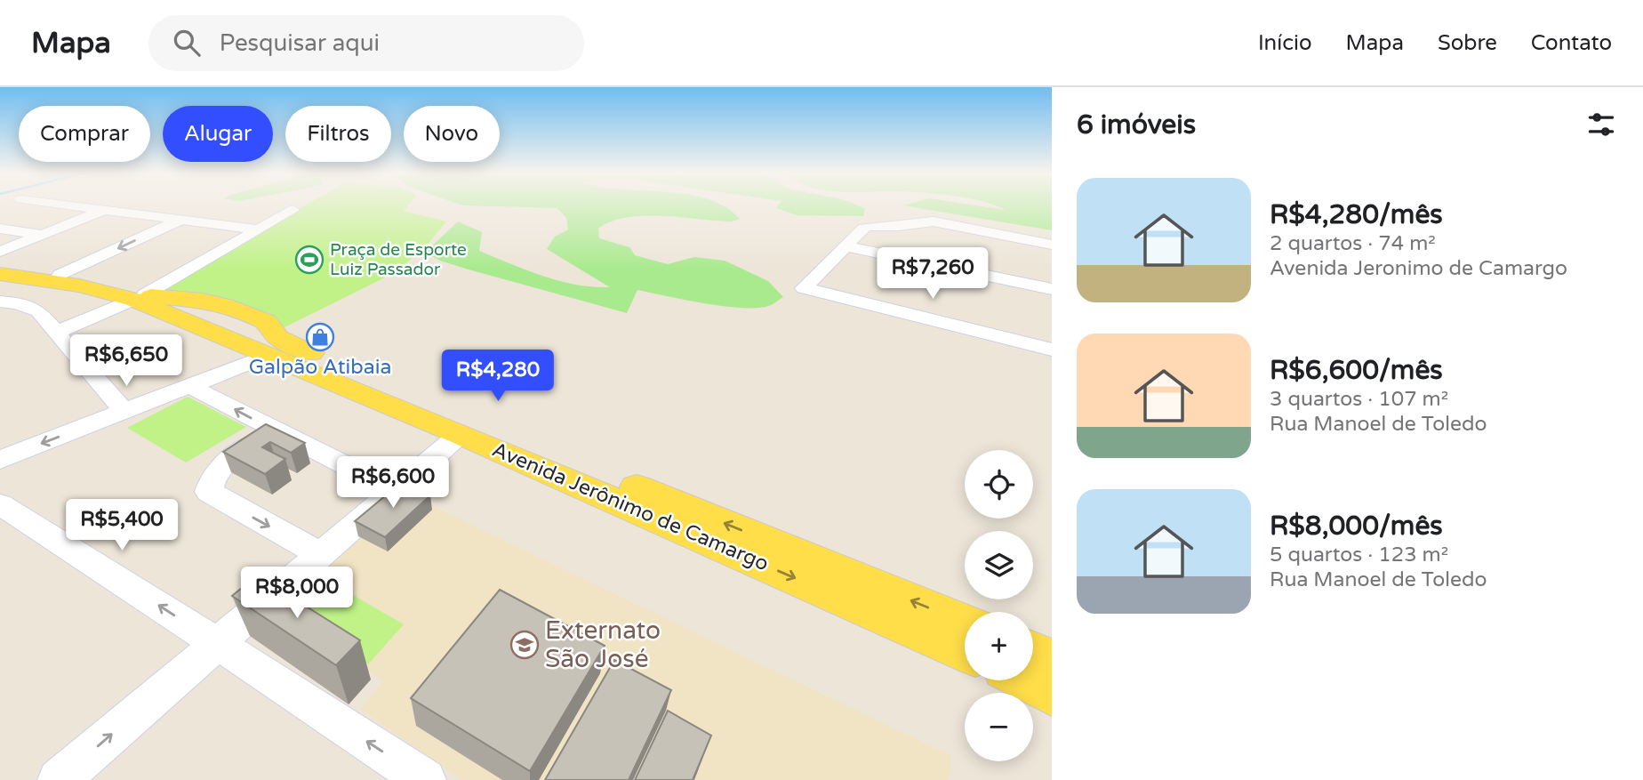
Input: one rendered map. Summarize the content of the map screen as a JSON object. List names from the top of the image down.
{
  "streets": {
    "main road": ["Avenida Jerônimo de Camargo"]
  },
  "places": {
    "sports": ["Praça de Esporte Luiz Passador"],
    "shop": ["Galpão Atibaia"],
    "school or university": ["Externato São José"]
  },
  "page": {
    "header": "Mapa",
    "search": "Pesquisar aqui",
    "nav": [
      "Início",
      "Mapa",
      "Sobre",
      "Contato"
    ],
    "heading": "6 imóveis",
    "chip": [
      "Comprar",
      "Alugar",
      "Filtros",
      "Novo"
    ],
    "list": [
      {
        "name": "R$4,280/mês",
        "note": "2 quartos · 74 m² · Avenida Jeronimo de Camargo"
      },
      {
        "name": "R$6,600/mês",
        "note": "3 quartos · 107 m² · Rua Manoel de Toledo"
      },
      {
        "name": "R$8,000/mês",
        "note": "5 quartos · 123 m² · Rua Manoel de Toledo"
      }
    ],
    "price": [
      "R$7,260",
      "R$6,650",
      "R$4,280",
      "R$6,600",
      "R$5,400",
      "R$8,000"
    ],
    "map_buttons": ["+", "−"]
  }
}
